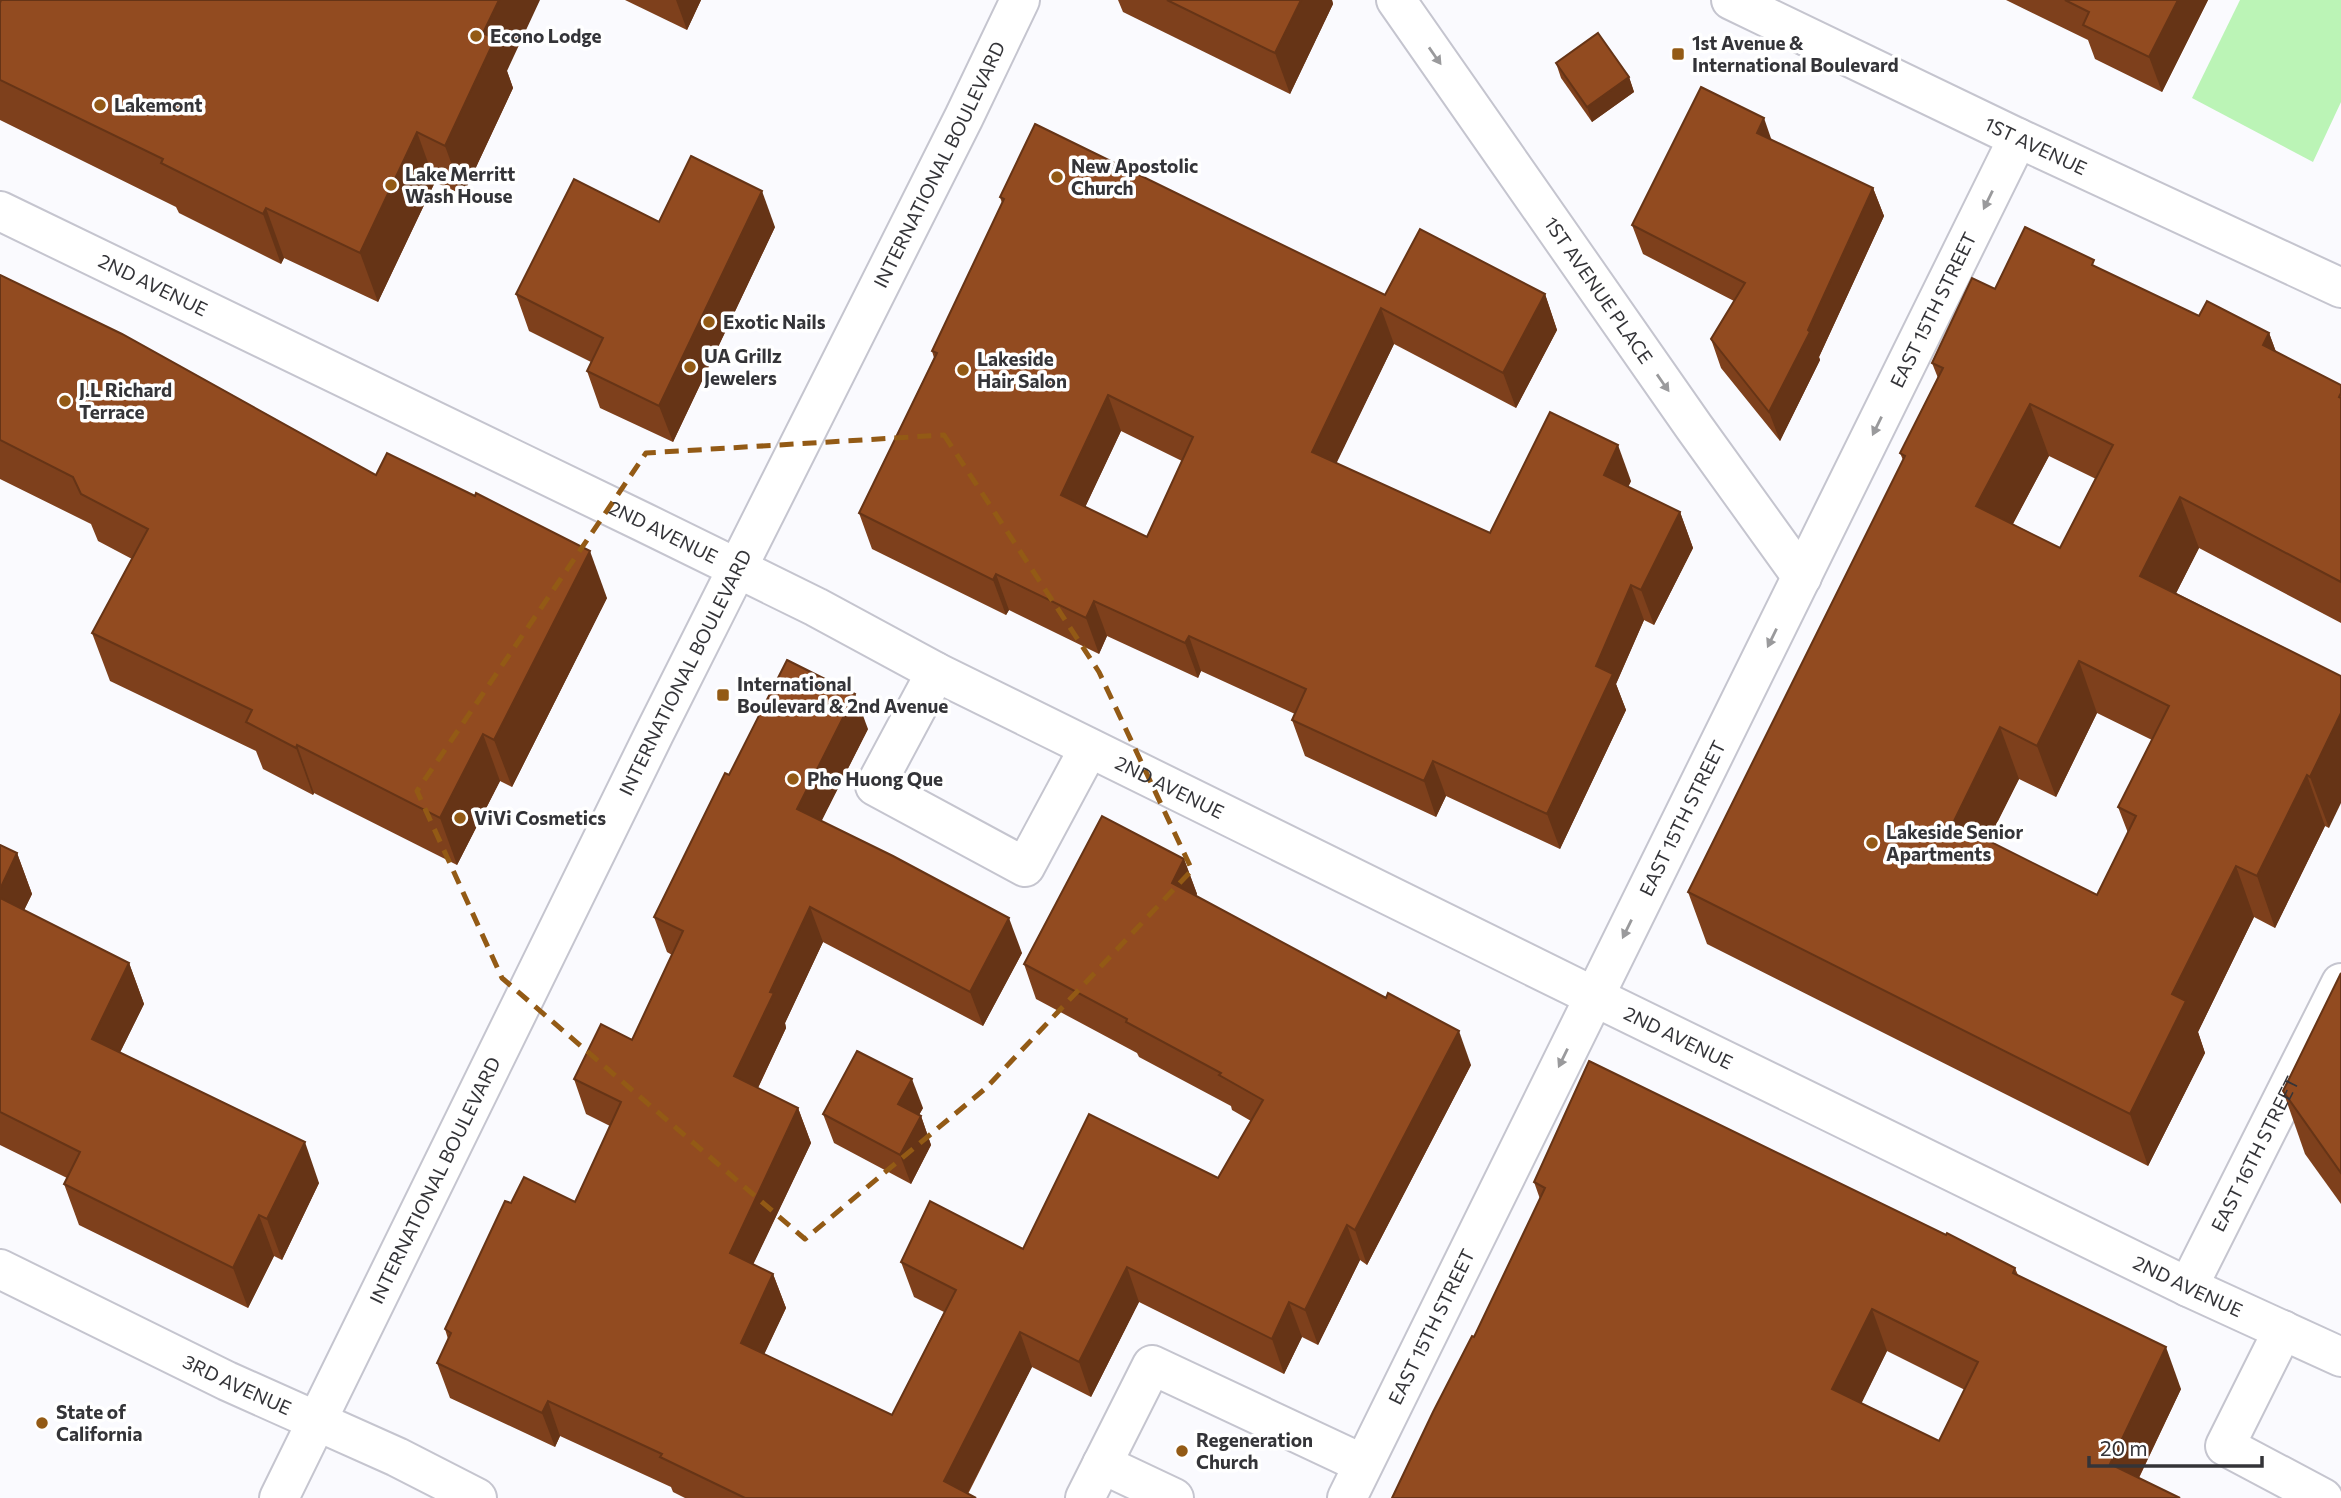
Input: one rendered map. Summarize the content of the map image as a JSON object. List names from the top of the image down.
{
  "streets": {
    "street": [
      "1ST AVENUE",
      "INTERNATIONAL BOULEVARD",
      "2ND AVENUE",
      "1ST AVENUE PLACE",
      "EAST 15TH STREET",
      "EAST 16TH STREET",
      "3RD AVENUE"
    ]
  },
  "crossings": [
    ["1ST AVENUE", "EAST 15TH STREET"],
    ["INTERNATIONAL BOULEVARD", "2ND AVENUE"],
    ["INTERNATIONAL BOULEVARD", "3RD AVENUE"],
    ["2ND AVENUE", "EAST 15TH STREET"],
    ["2ND AVENUE", "EAST 16TH STREET"],
    ["1ST AVENUE PLACE", "EAST 15TH STREET"]
  ],
  "one_way": ["1ST AVENUE PLACE", "EAST 15TH STREET"],
  "places": {
    "other": [
      "Econo Lodge",
      "Lakemont",
      "New Apostolic Church",
      "Lake Merritt Wash House",
      "Exotic Nails",
      "UA Grillz Jewelers",
      "Lakeside Hair Salon",
      "J.L Richard Terrace",
      "Pho Huong Que",
      "ViVi Cosmetics",
      "Lakeside Senior Apartments",
      "State of California",
      "Regeneration Church"
    ],
    "transit": ["1st Avenue & International Boulevard", "International Boulevard & 2nd Avenue"]
  },
  "scale_bar": "20 m"
}
